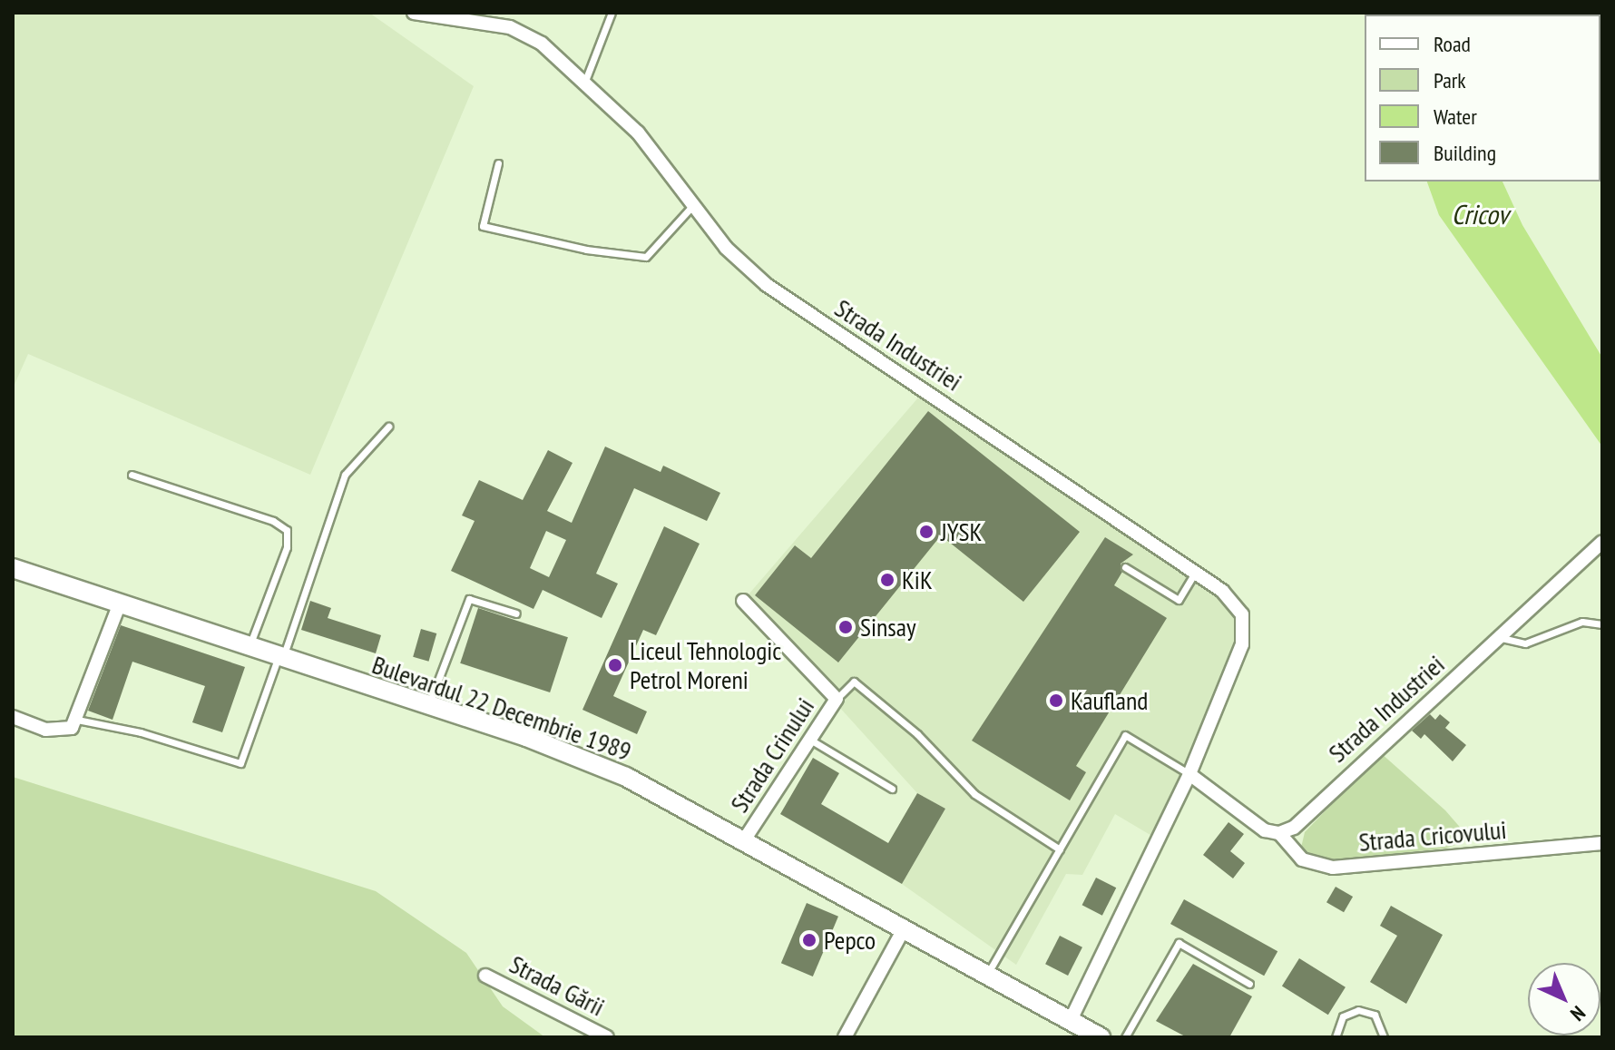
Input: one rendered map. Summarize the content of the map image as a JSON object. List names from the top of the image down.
{
  "streets": {
    "main road": ["Bulevardul 22 Decembrie 1989"],
    "street": [
      "Strada Industriei",
      "Strada Crinului",
      "Strada Cricovului",
      "Strada Gării"
    ]
  },
  "crossings": [
    ["Strada Industriei", "Bulevardul 22 Decembrie 1989"],
    ["Strada Industriei", "Strada Cricovului"],
    ["Bulevardul 22 Decembrie 1989", "Strada Crinului"]
  ],
  "water": ["Cricov"],
  "places": [
    "JYSK",
    "KiK",
    "Sinsay",
    "Liceul Tehnologic Petrol Moreni",
    "Kaufland",
    "Pepco"
  ],
  "legend": [
    "Road",
    "Park",
    "Water",
    "Building"
  ],
  "north": "bottom right"
}
